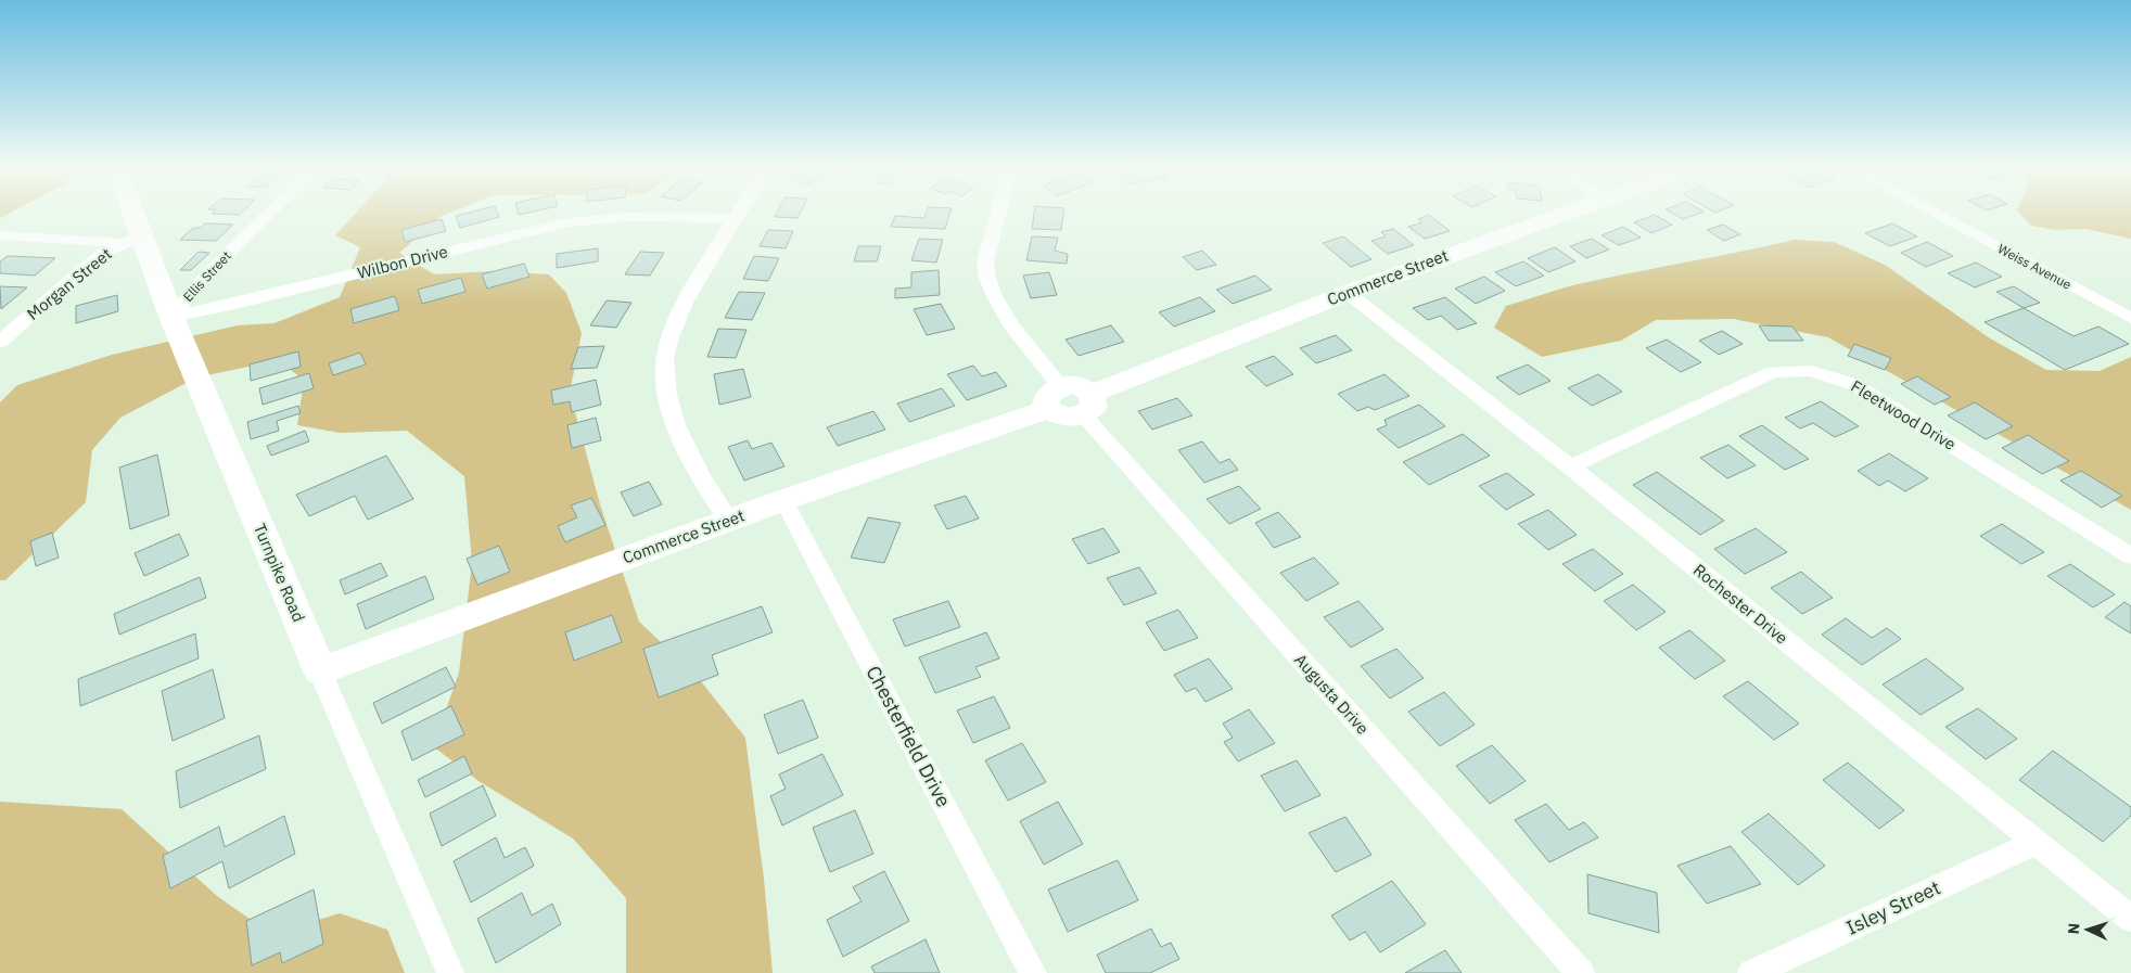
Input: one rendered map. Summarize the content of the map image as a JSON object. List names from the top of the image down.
{
  "streets": {
    "street": [
      "Wilbon Drive",
      "Weiss Avenue",
      "Ellis Street",
      "Commerce Street",
      "Morgan Street",
      "Fleetwood Drive",
      "Turnpike Road",
      "Rochester Drive",
      "Augusta Drive",
      "Chesterfield Drive",
      "Isley Street"
    ]
  },
  "crossings": [
    ["Wilbon Drive", "Ellis Street"],
    ["Wilbon Drive", "Turnpike Road"],
    ["Ellis Street", "Turnpike Road"],
    ["Commerce Street", "Turnpike Road"],
    ["Commerce Street", "Rochester Drive"],
    ["Commerce Street", "Augusta Drive"],
    ["Commerce Street", "Chesterfield Drive"],
    ["Morgan Street", "Turnpike Road"],
    ["Fleetwood Drive", "Rochester Drive"],
    ["Rochester Drive", "Isley Street"]
  ],
  "north": "left"
}
